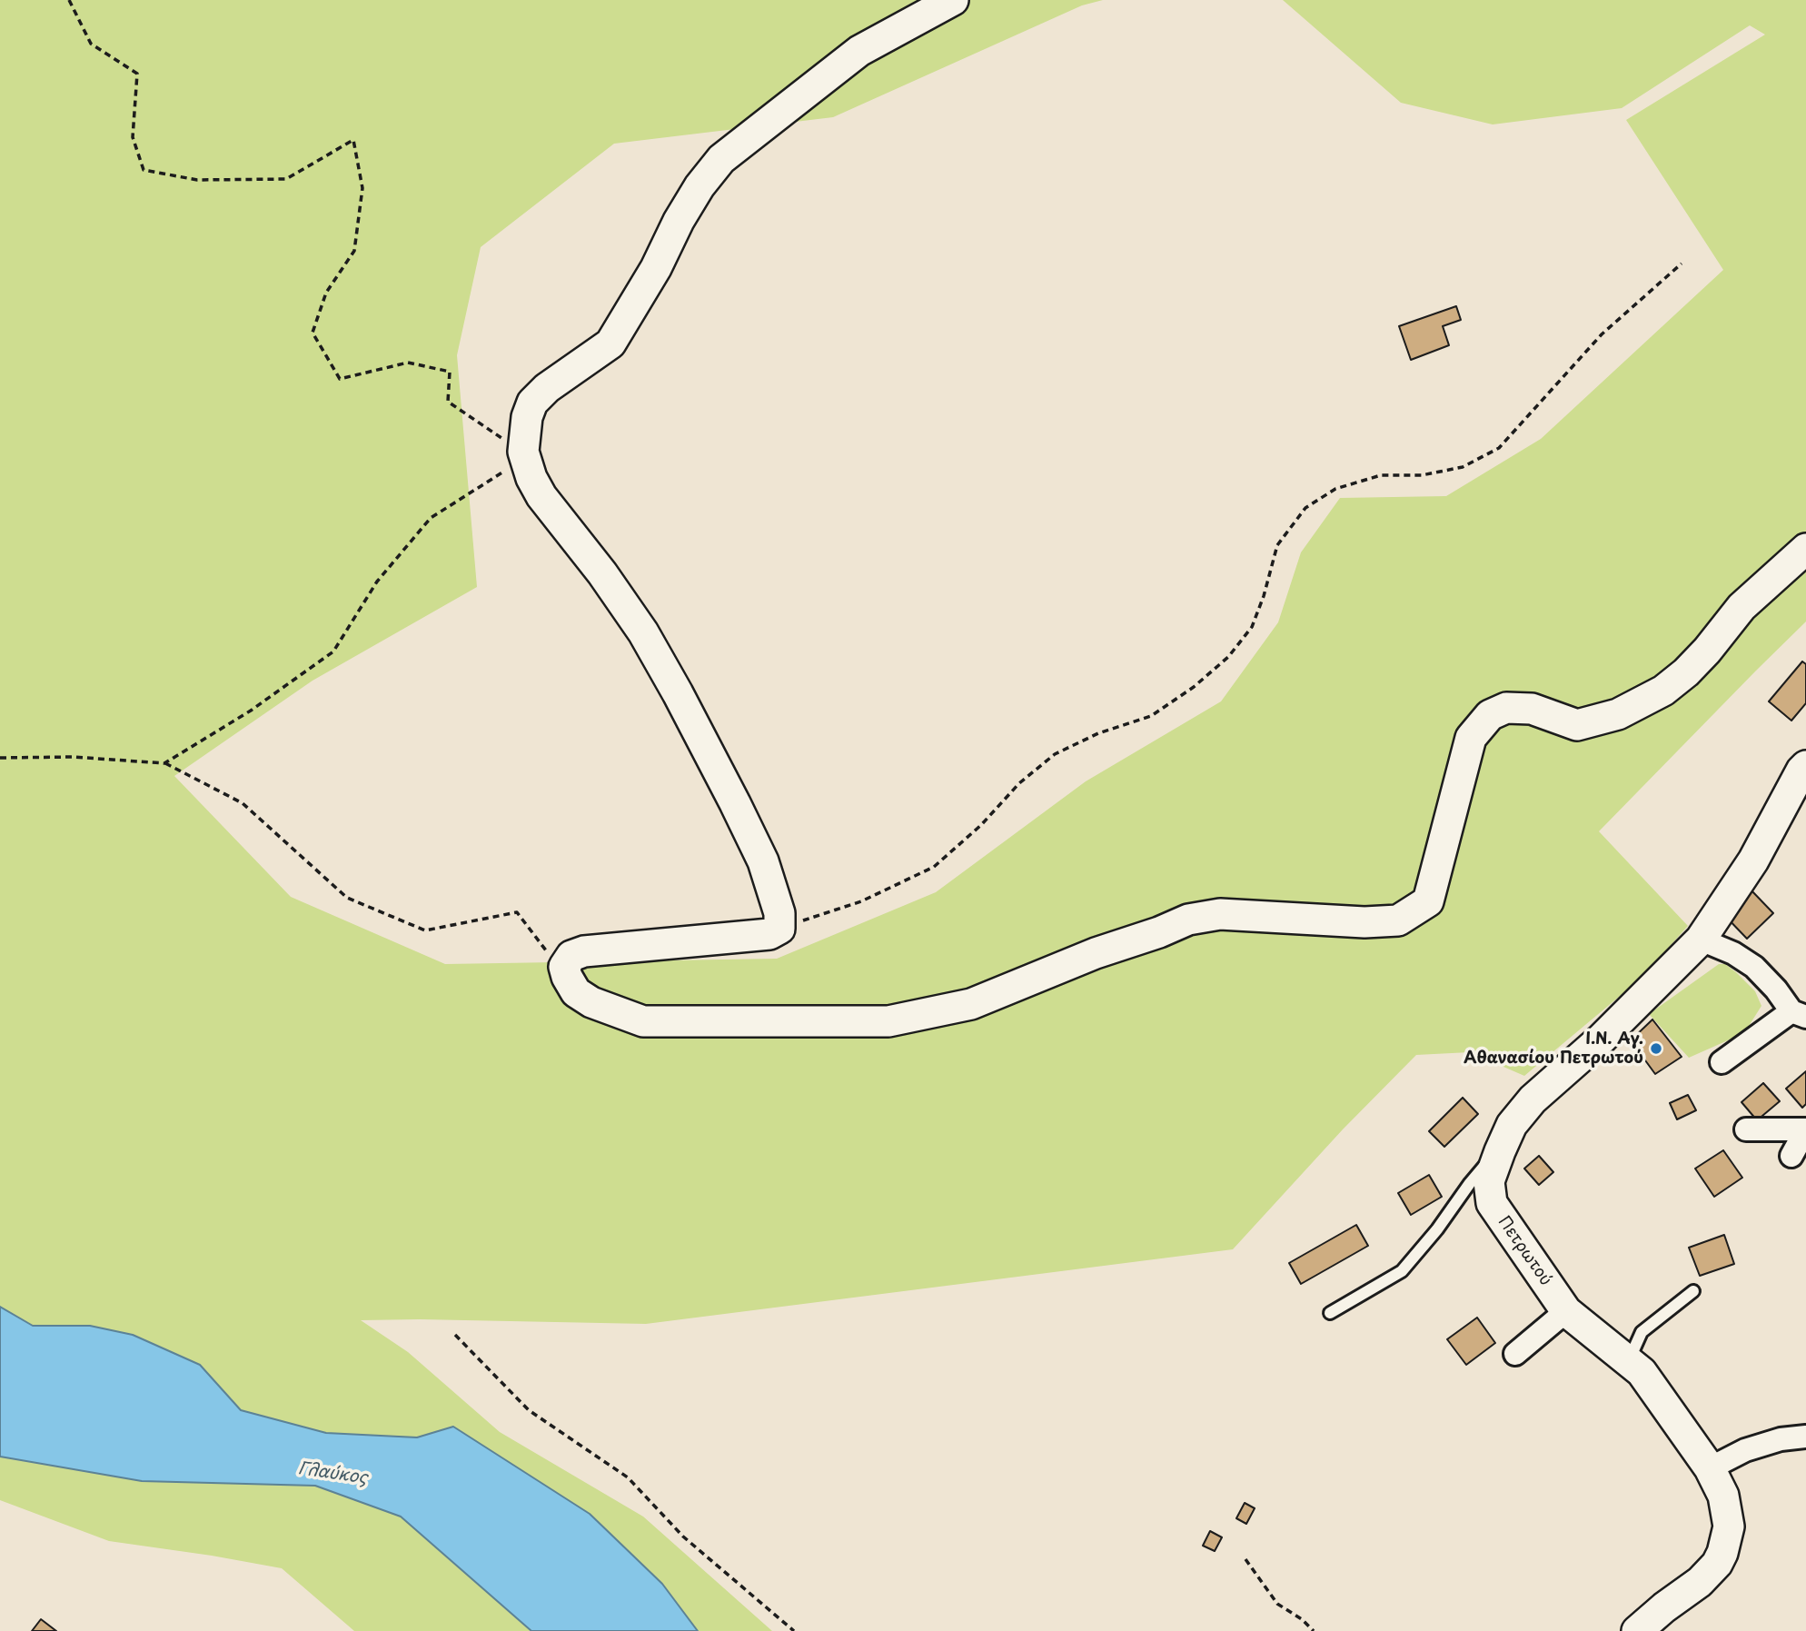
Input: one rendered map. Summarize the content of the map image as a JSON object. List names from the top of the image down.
{
  "streets": {
    "street": ["Πετρωτού"]
  },
  "water": ["Γλαύκος"],
  "places": ["Ι.Ν. Αγ. Αθανασίου Πετρωτού"]
}
